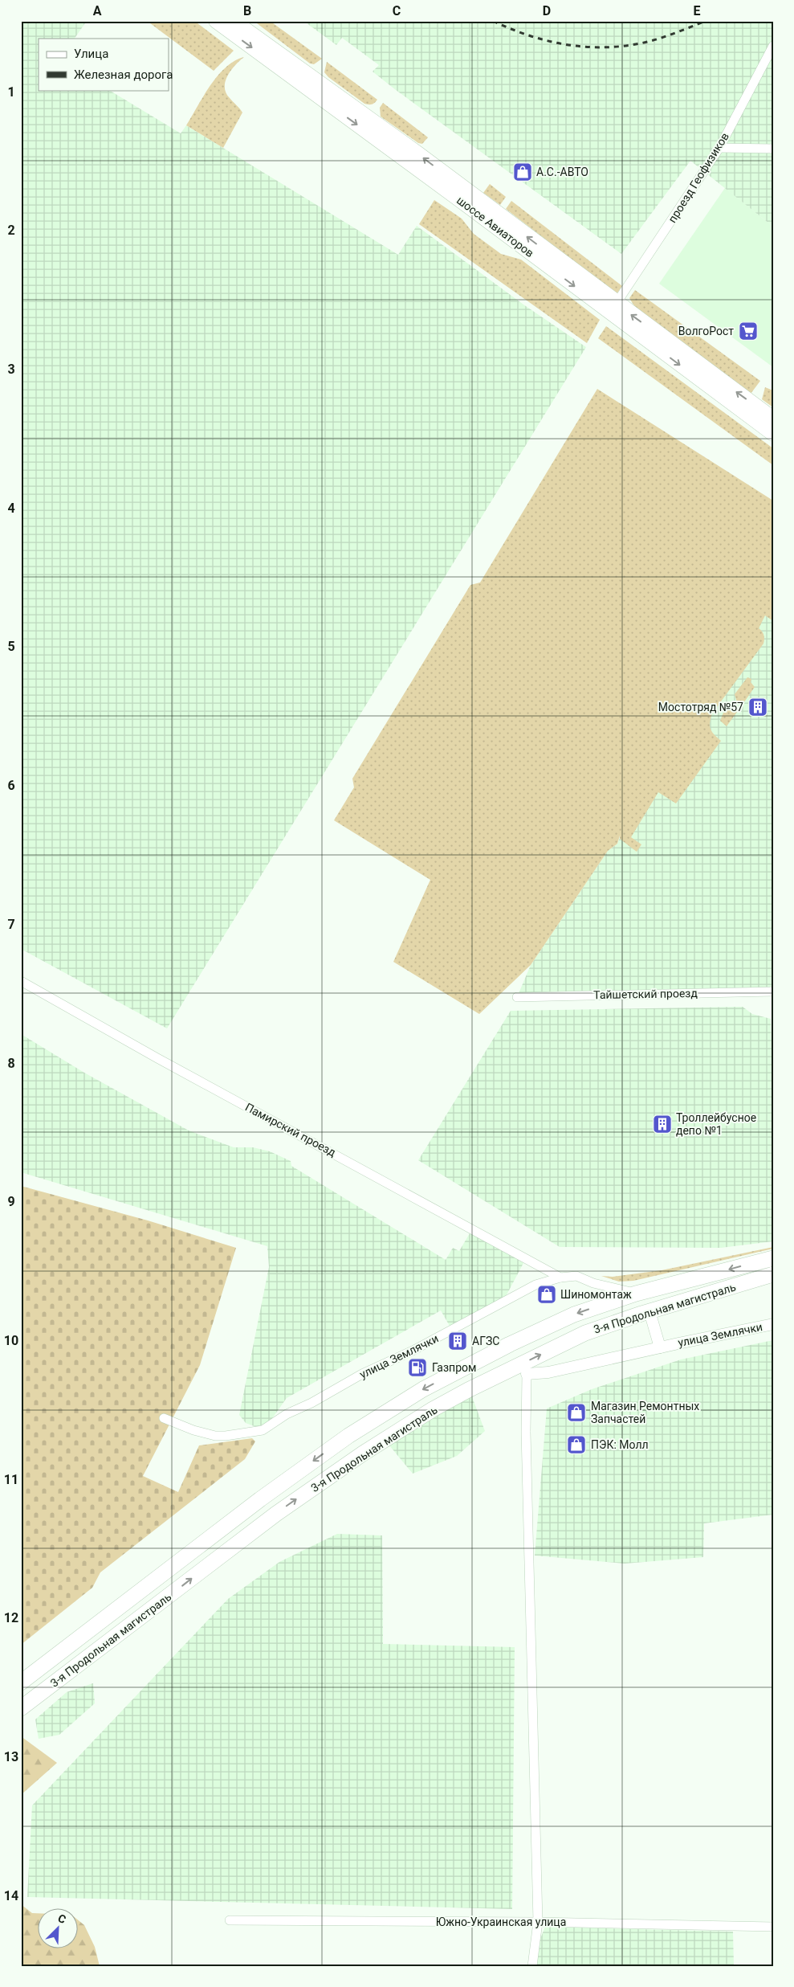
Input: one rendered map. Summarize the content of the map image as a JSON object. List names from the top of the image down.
{
  "streets": {
    "highway": ["3-я Продольная магистраль"],
    "main road": ["шоссе Авиаторов"],
    "street": [
      "проезд Геофизиков",
      "Тайшетский проезд",
      "Памирский проезд",
      "улица Землячки",
      "Южно-Украинская улица"
    ]
  },
  "crossings": [
    ["проезд Геофизиков", "шоссе Авиаторов"],
    ["Памирский проезд", "улица Землячки"],
    ["3-я Продольная магистраль", "улица Землячки"]
  ],
  "places": {
    "shop": [
      "А.С.-АВТО",
      "Шиномонтаж",
      "Магазин Ремонтных Запчастей",
      "ПЭК: Молл"
    ],
    "supermarket": ["ВолгоРост"],
    "building": ["Мостотряд №57", "Троллейбусное депо №1", "АГЗС"],
    "fuel station": ["Газпром"]
  },
  "legend": ["Улица", "Железная дорога"],
  "north": "top right",
  "grid": {
    "columns": [
      "A",
      "B",
      "C",
      "D",
      "E"
    ],
    "rows": [
      "1",
      "2",
      "3",
      "4",
      "5",
      "6",
      "7",
      "8",
      "9",
      "10",
      "11",
      "12",
      "13",
      "14"
    ]
  }
}
